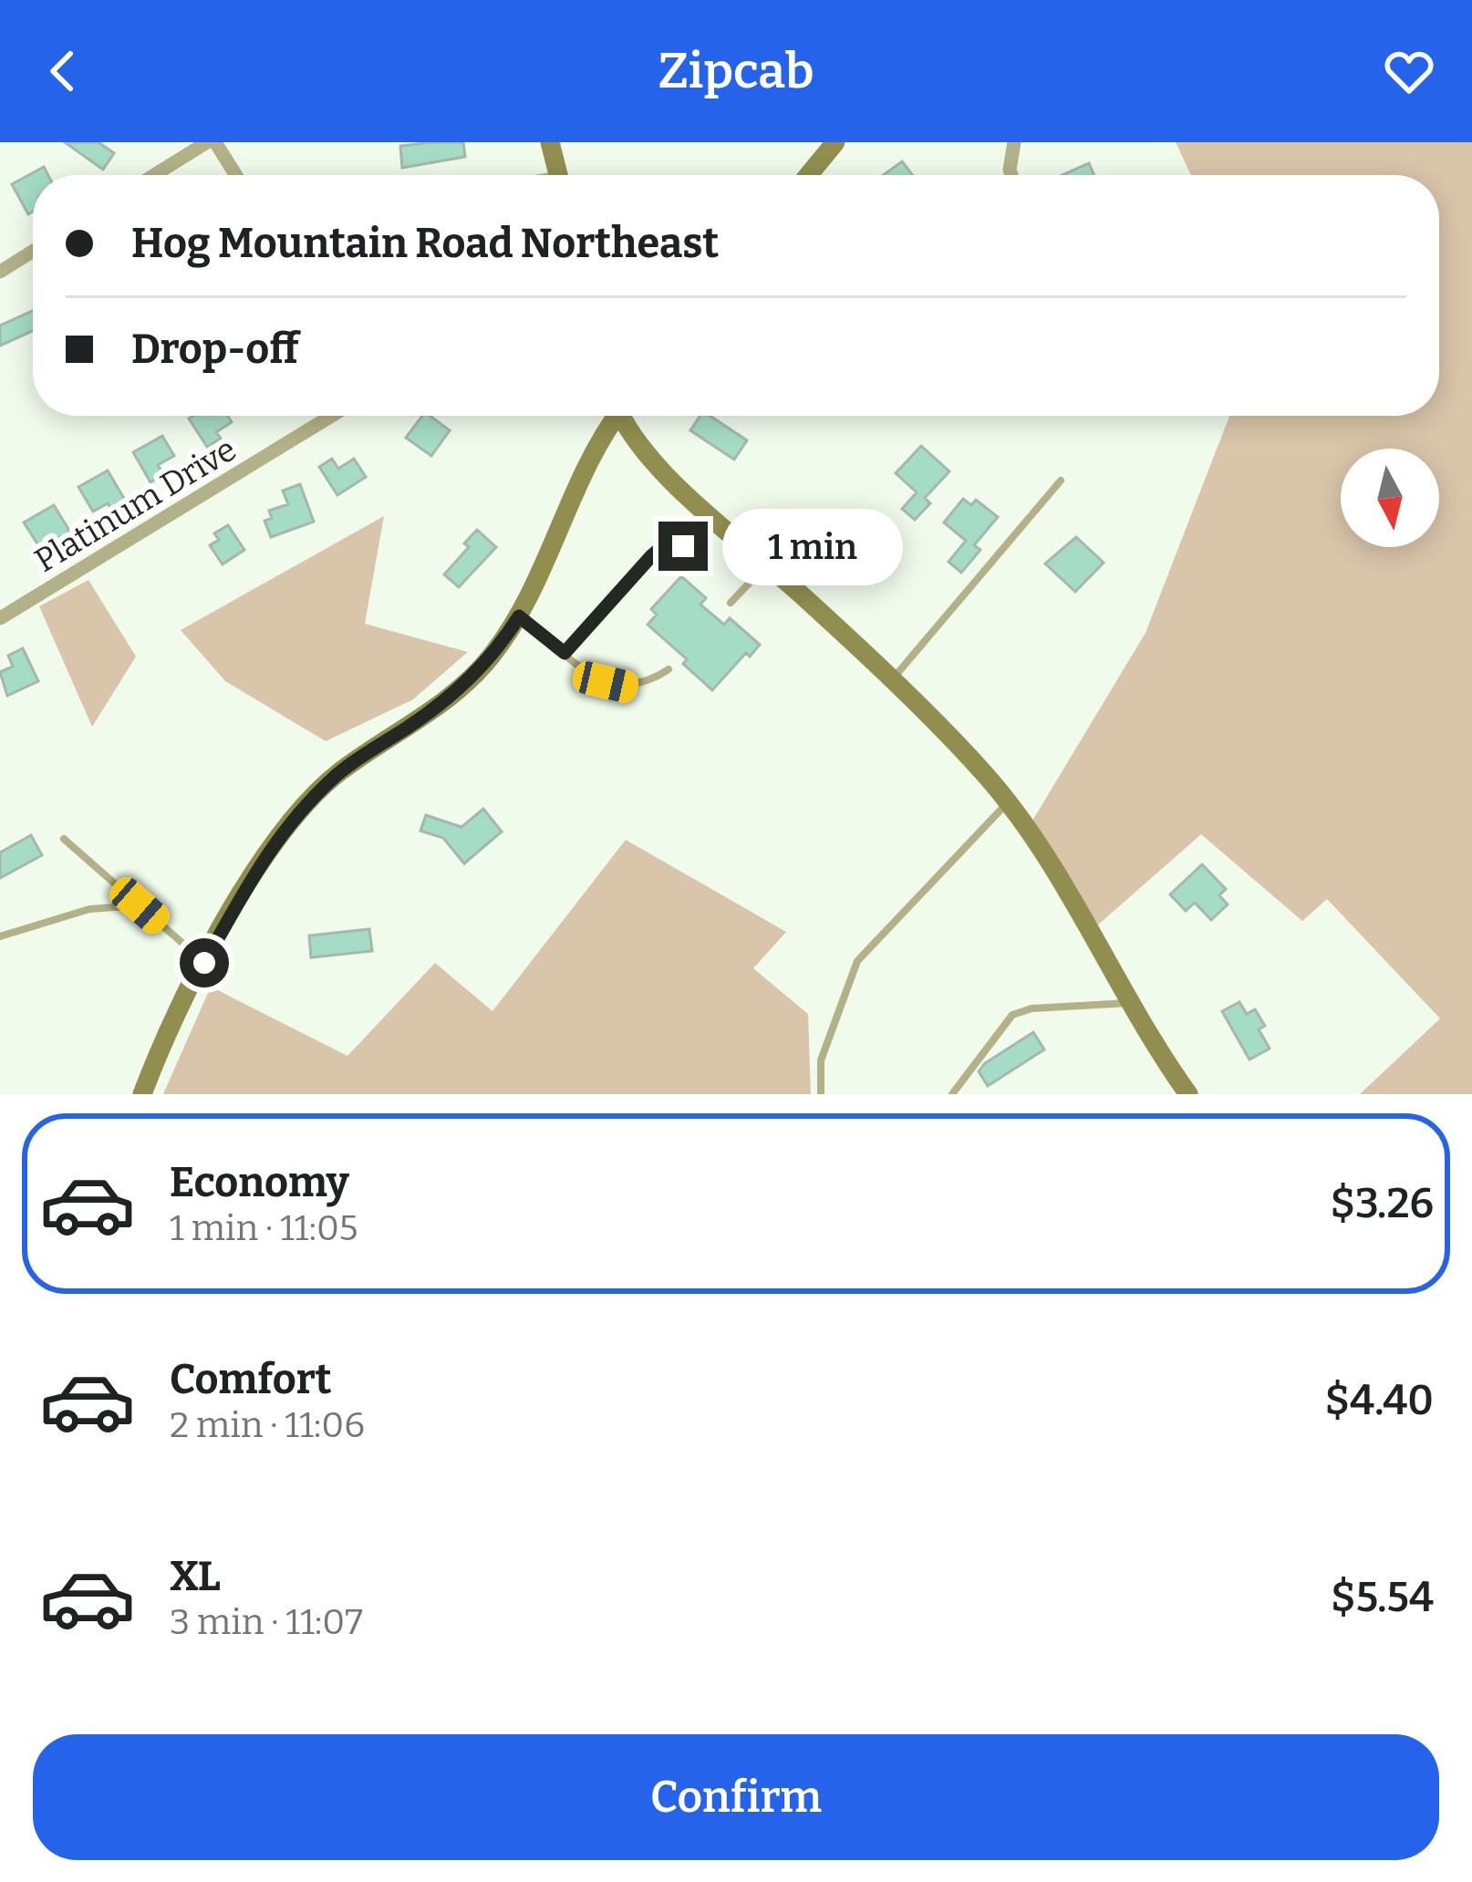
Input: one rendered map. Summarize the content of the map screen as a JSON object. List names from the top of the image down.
{
  "streets": {
    "street": ["Platinum Drive"]
  },
  "north": "bottom",
  "page": {
    "header": "Zipcab",
    "banner": ["Hog Mountain Road Northeast", "Drop-off"],
    "bubble": "1 min",
    "list": [
      {
        "name": "Economy",
        "note": "1 min · 11:05",
        "value": "$3.26"
      },
      {
        "name": "Comfort",
        "note": "2 min · 11:06",
        "value": "$4.40"
      },
      {
        "name": "XL",
        "note": "3 min · 11:07",
        "value": "$5.54"
      }
    ],
    "buttons": "Confirm"
  }
}
